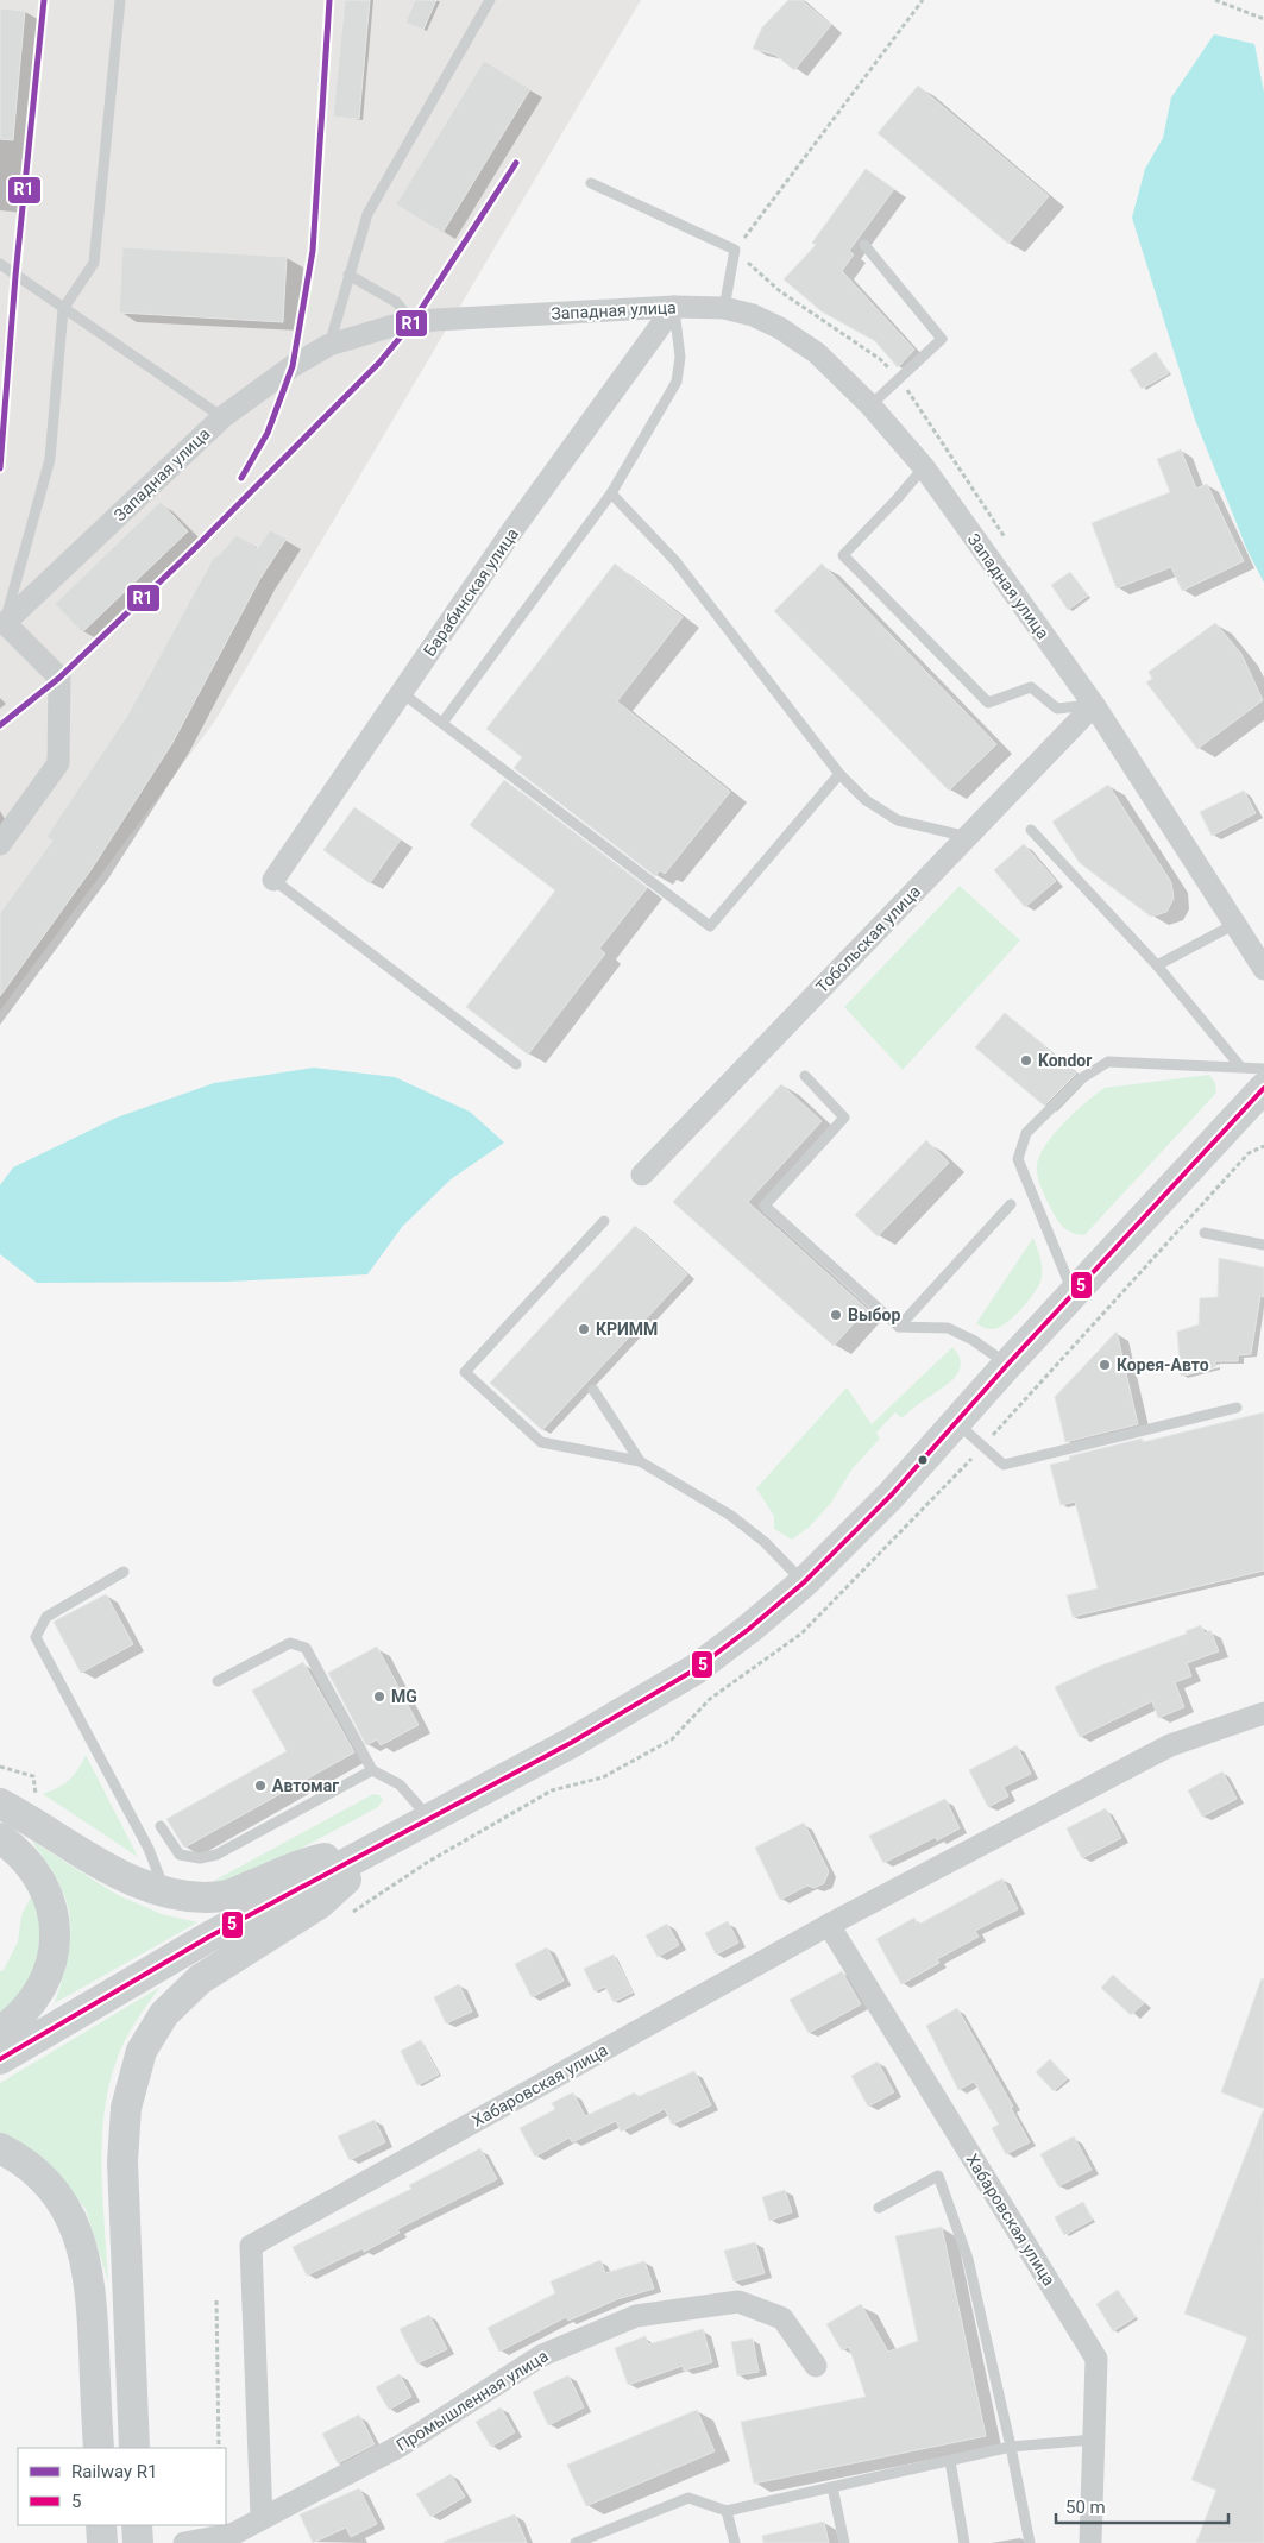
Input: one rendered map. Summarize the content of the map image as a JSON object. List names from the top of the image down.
{
  "streets": {
    "street": [
      "Западная улица",
      "Барабинская улица",
      "Тобольская улица",
      "Хабаровская улица",
      "Промышленная улица"
    ]
  },
  "crossings": [
    ["Западная улица", "Барабинская улица"],
    ["Западная улица", "Тобольская улица"],
    ["Хабаровская улица", "Промышленная улица"]
  ],
  "places": [
    "Kondor",
    "Выбор",
    "КРИММ",
    "Корея-Авто",
    "MG",
    "Автомаг"
  ],
  "lines": ["rail line R1", "transit line 5"],
  "legend": ["Railway R1", "5"],
  "scale_bar": "50 m"
}
